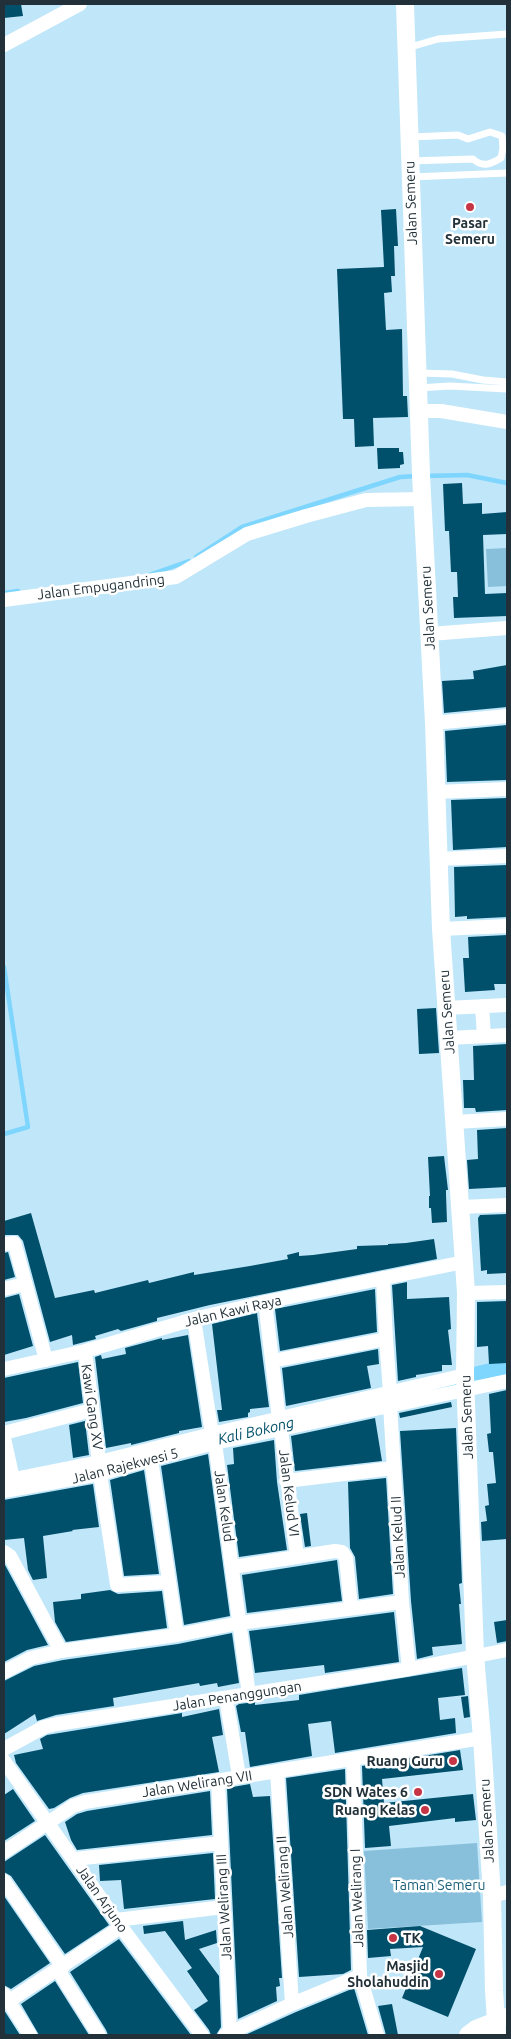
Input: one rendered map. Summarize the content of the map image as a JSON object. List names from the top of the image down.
{
  "streets": {
    "street": [
      "Jalan Semeru",
      "Jalan Empugandring",
      "Jalan Kawi Raya",
      "Kawi Gang XV",
      "Jalan Rajekwesi 5",
      "Jalan Kelud VI",
      "Jalan Kelud",
      "Jalan Kelud II",
      "Jalan Penanggungan",
      "Jalan Welirang VII",
      "Jalan Welirang II",
      "Jalan Welirang I",
      "Jalan Arjuno",
      "Jalan Welirang III"
    ]
  },
  "crossings": [
    ["Jalan Semeru", "Jalan Empugandring"],
    ["Jalan Semeru", "Jalan Kawi Raya"],
    ["Jalan Semeru", "Jalan Penanggungan"],
    ["Jalan Semeru", "Jalan Welirang VII"],
    ["Jalan Kawi Raya", "Kawi Gang XV"],
    ["Jalan Kawi Raya", "Jalan Kelud VI"],
    ["Jalan Kawi Raya", "Jalan Kelud"],
    ["Jalan Kawi Raya", "Jalan Kelud II"],
    ["Kawi Gang XV", "Jalan Rajekwesi 5"],
    ["Jalan Rajekwesi 5", "Jalan Kelud"],
    ["Jalan Kelud", "Jalan Penanggungan"],
    ["Jalan Kelud II", "Jalan Penanggungan"],
    ["Jalan Welirang VII", "Jalan Welirang II"],
    ["Jalan Welirang VII", "Jalan Welirang I"],
    ["Jalan Welirang VII", "Jalan Arjuno"],
    ["Jalan Welirang VII", "Jalan Welirang III"]
  ],
  "water": ["Kali Bokong"],
  "parks": ["Taman Semeru"],
  "places": [
    "Pasar Semeru",
    "Ruang Guru",
    "SDN Wates 6",
    "Ruang Kelas",
    "TK",
    "Masjid Sholahuddin"
  ]
}
